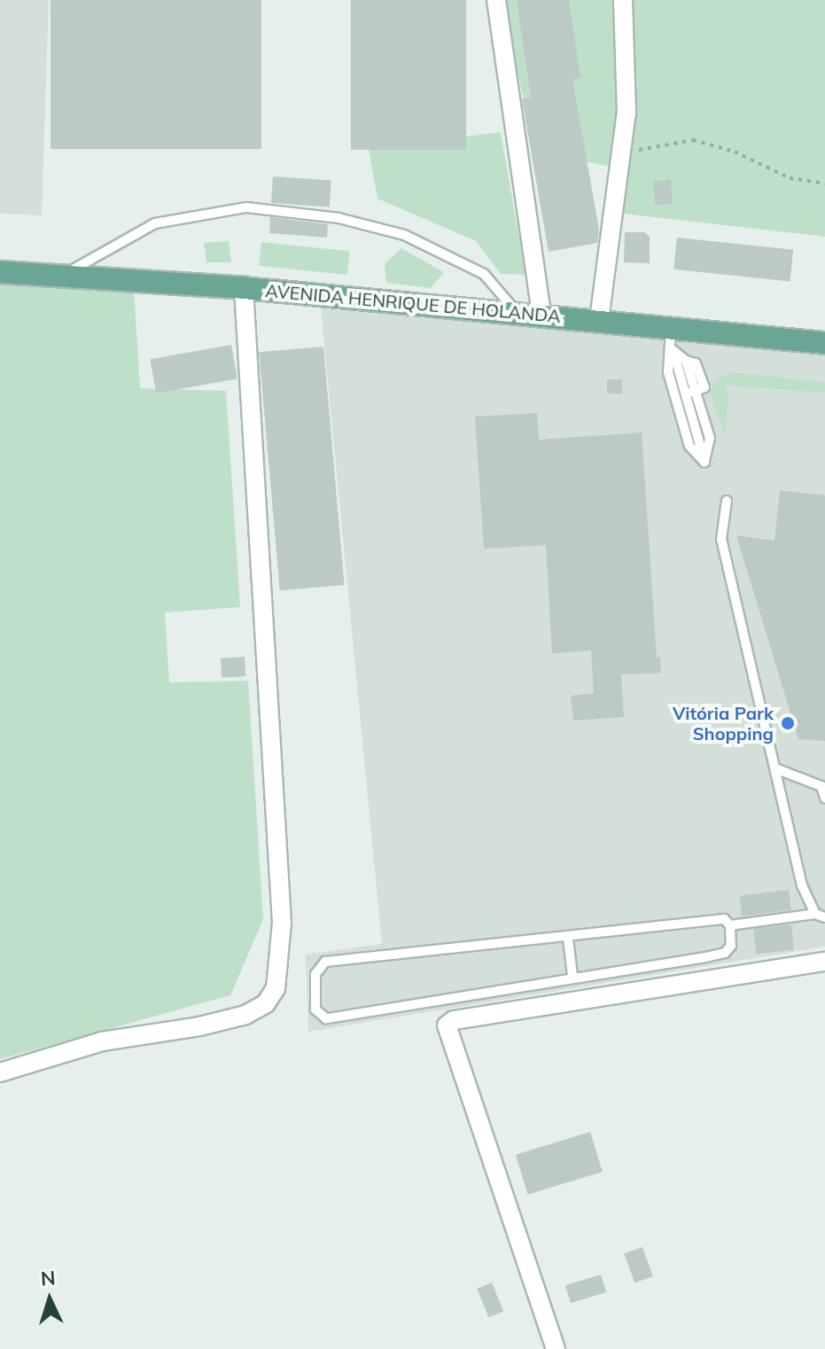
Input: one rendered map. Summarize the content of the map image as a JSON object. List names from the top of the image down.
{
  "streets": {
    "main road": ["AVENIDA HENRIQUE DE HOLANDA"]
  },
  "places": ["Vitória Park Shopping"],
  "north": "top"
}
